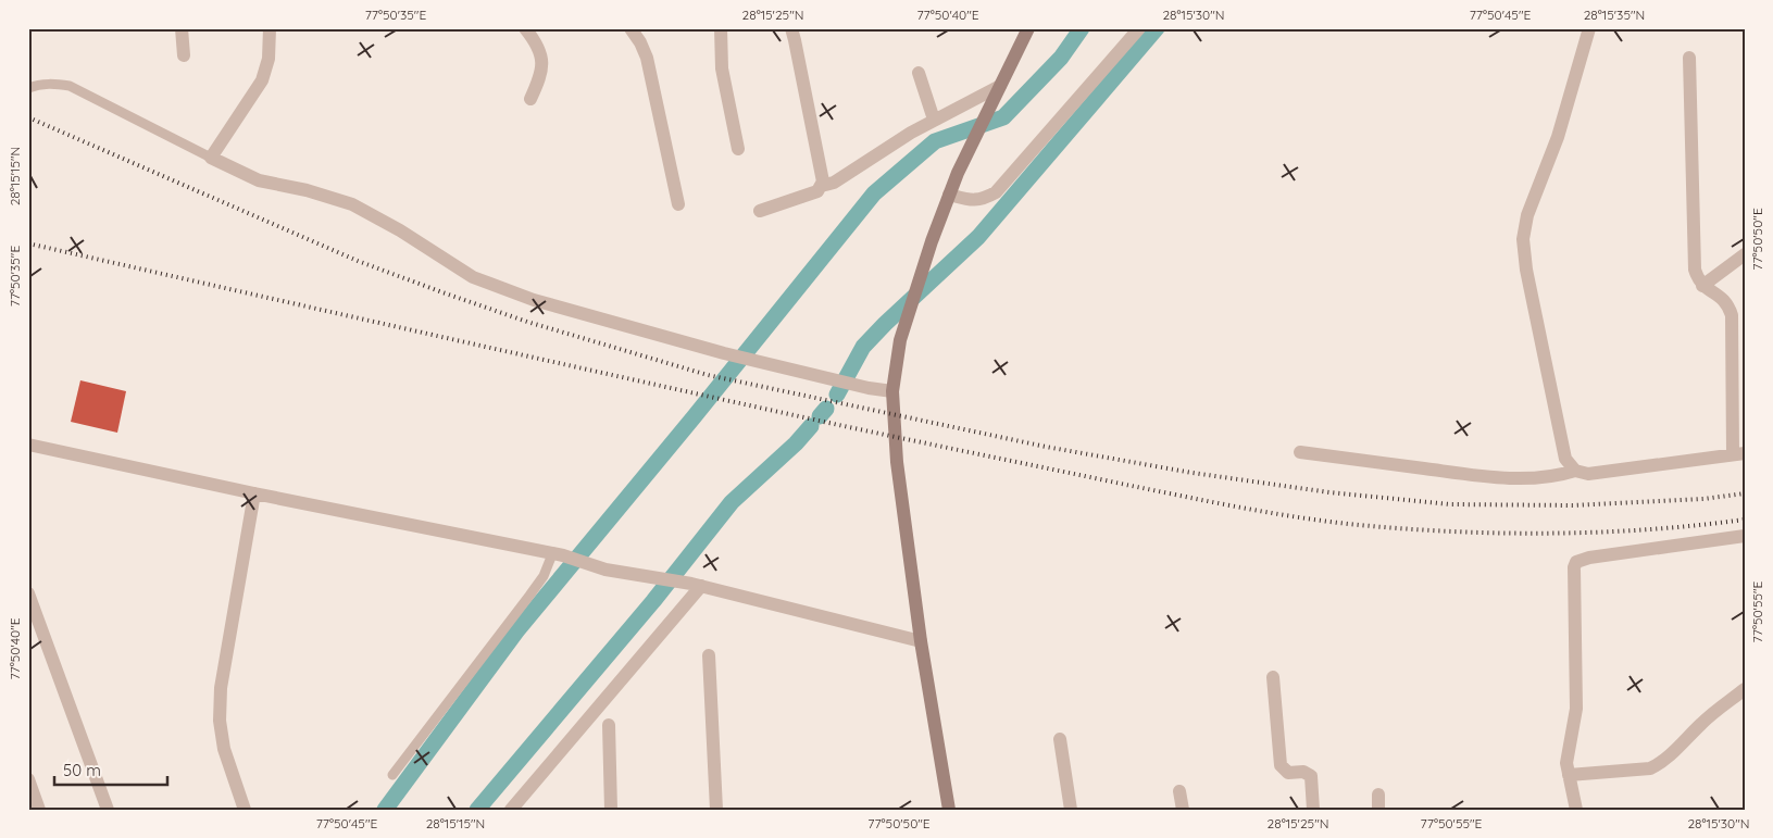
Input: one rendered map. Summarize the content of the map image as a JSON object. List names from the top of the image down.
{
  "scale_bar": "50 m",
  "coordinates": [
    "77°50'35\"E",
    "28°15'25\"N",
    "77°50'40\"E",
    "28°15'30\"N",
    "77°50'45\"E",
    "28°15'35\"N",
    "28°15'15\"N",
    "77°50'50\"E",
    "77°50'55\"E"
  ]
}
